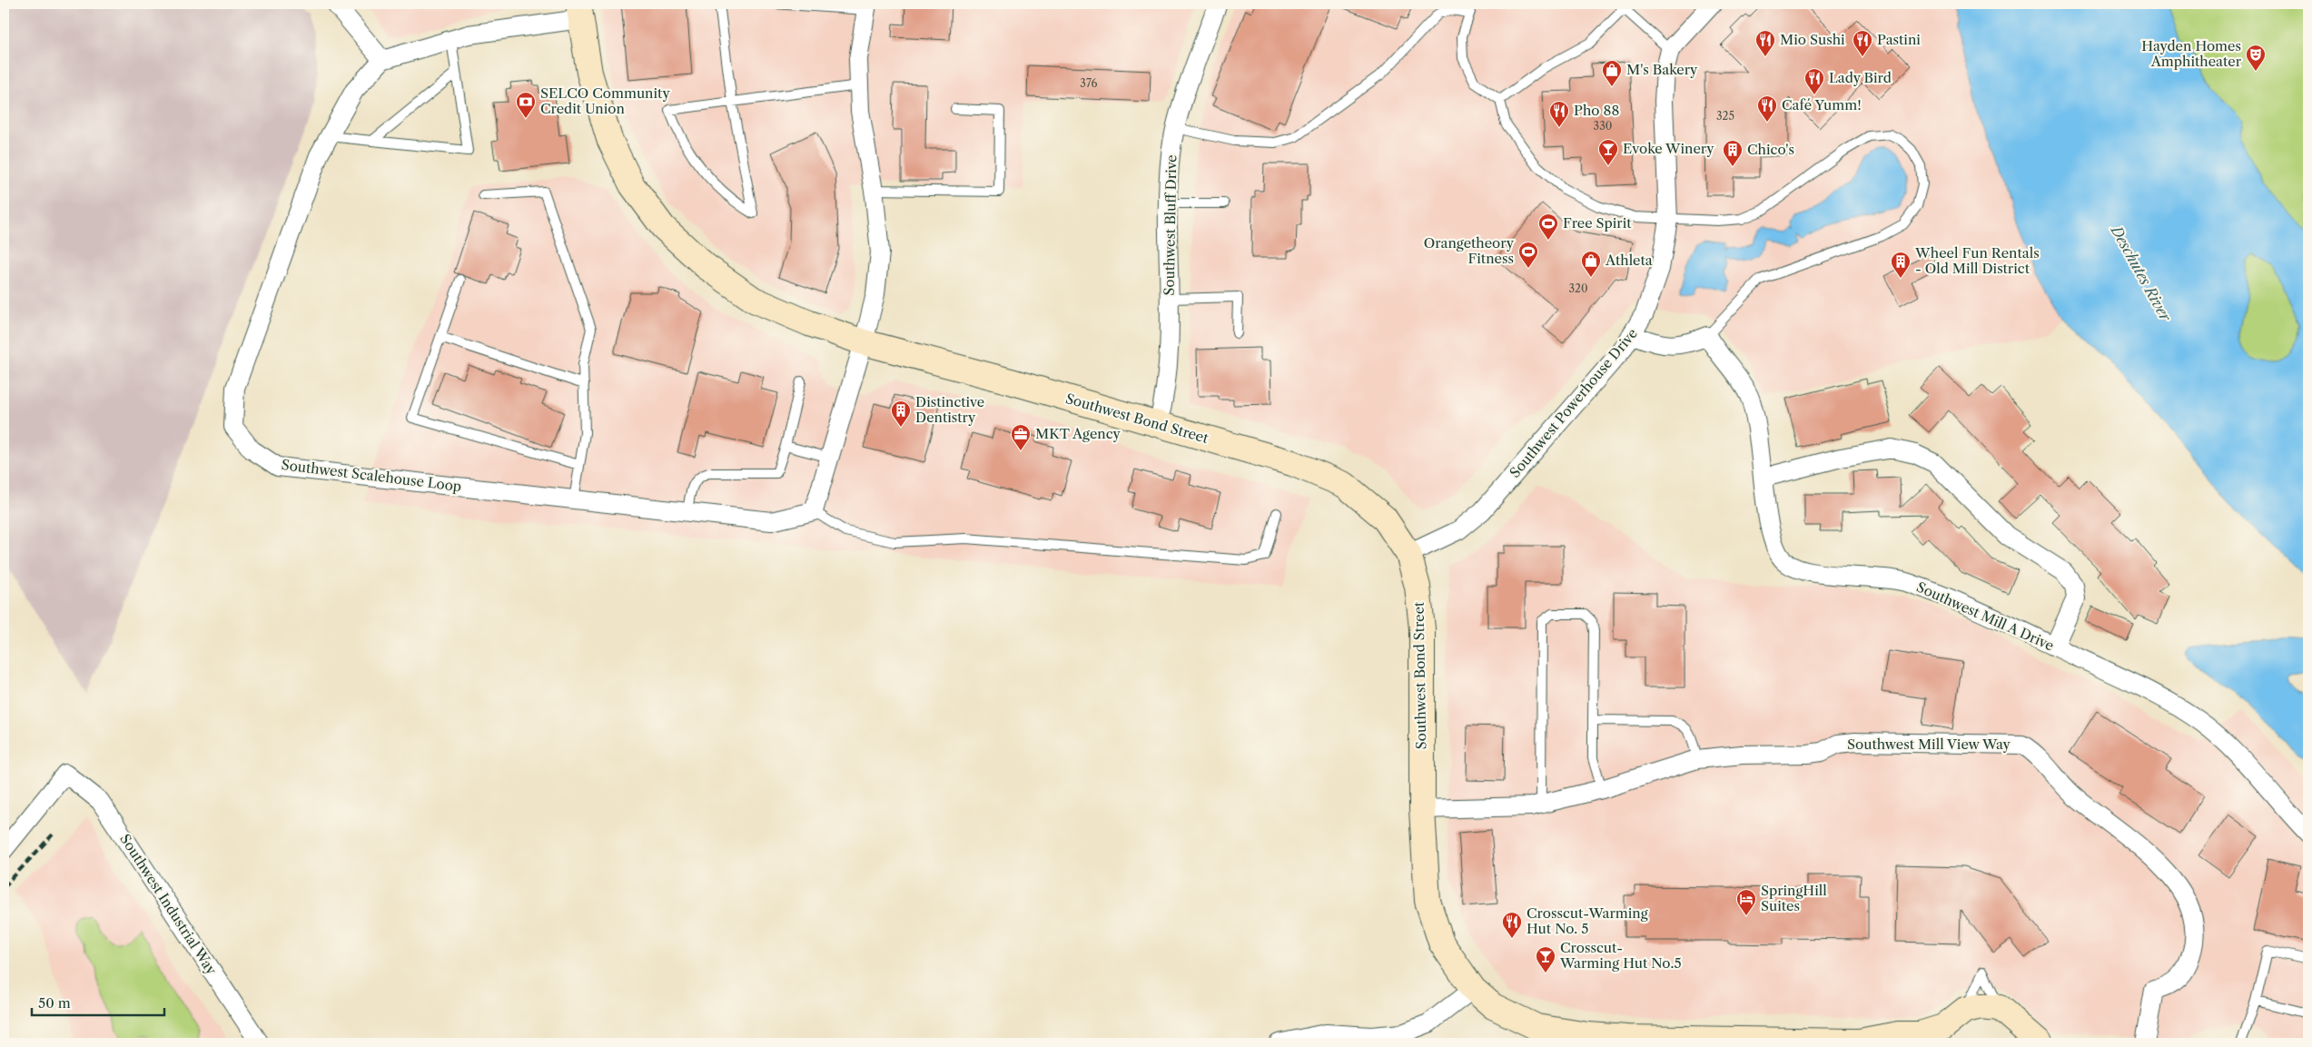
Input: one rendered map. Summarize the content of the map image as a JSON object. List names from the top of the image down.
{
  "streets": {
    "street": [
      "Southwest Bluff Drive",
      "Southwest Powerhouse Drive",
      "Southwest Bond Street",
      "Southwest Scalehouse Loop",
      "Southwest Mill A Drive",
      "Southwest Mill View Way",
      "Southwest Industrial Way"
    ]
  },
  "crossings": [
    ["Southwest Bluff Drive", "Southwest Bond Street"],
    ["Southwest Powerhouse Drive", "Southwest Bond Street"],
    ["Southwest Bond Street", "Southwest Mill View Way"]
  ],
  "water": ["Deschutes River"],
  "places": {
    "restaurant": [
      "Mio Sushi",
      "Pastini",
      "Lady Bird",
      "Café Yumm!",
      "Pho 88",
      "Crosscut-Warming Hut No. 5"
    ],
    "theatre": ["Hayden Homes Amphitheater"],
    "shop": ["M's Bakery", "Athleta"],
    "bank": ["SELCO Community Credit Union"],
    "bar": ["Evoke Winery", "Crosscut- Warming Hut No.5"],
    "building": ["Chico's", "Wheel Fun Rentals - Old Mill District", "Distinctive Dentistry"],
    "sports": ["Free Spirit", "Orangetheory Fitness"],
    "office": ["MKT Agency"],
    "hotel": ["SpringHill Suites"]
  },
  "house_numbers": [
    "376",
    "325",
    "330",
    "320"
  ],
  "scale_bar": "50 m"
}
